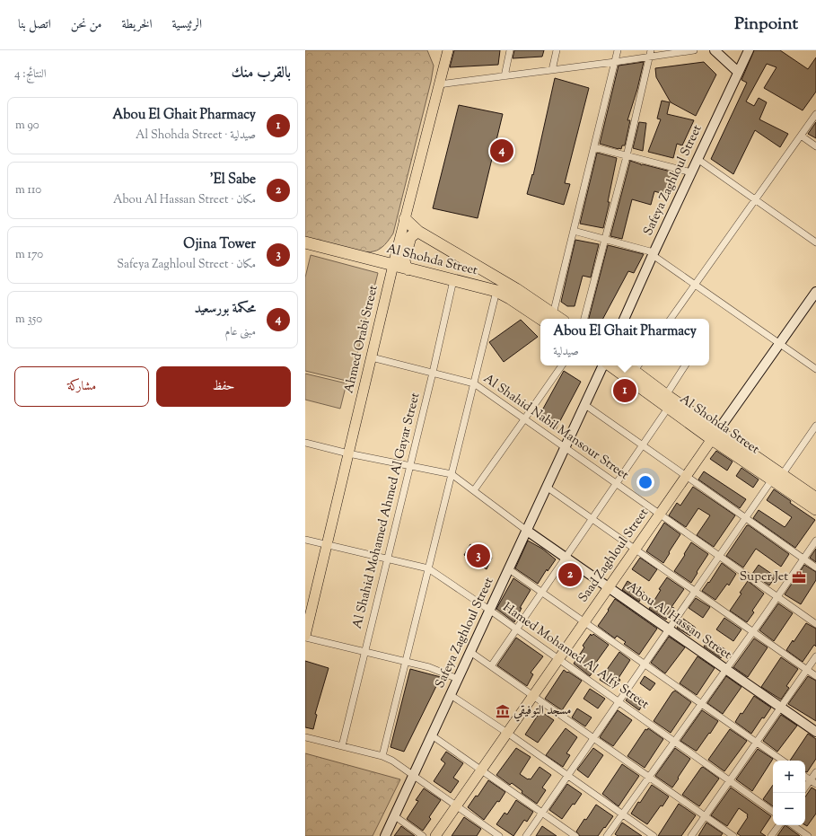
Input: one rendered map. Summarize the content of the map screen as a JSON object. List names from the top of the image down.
{
  "streets": {
    "highway": ["Al Shohda Street"],
    "main road": ["Ahmed Orabi Street", "Saad Zaghloul Street"],
    "street": [
      "Safeya Zaghloul Street",
      "Al Shahid Nabil Mansour Street",
      "Al Shahid Mohamed Ahmed Al Gayar Street",
      "Abou Al Hassan Street",
      "Hamed Mohamed Al Alfy Street"
    ]
  },
  "crossings": [
    ["Safeya Zaghloul Street", "Al Shahid Nabil Mansour Street"],
    ["Safeya Zaghloul Street", "Abou Al Hassan Street"],
    ["Safeya Zaghloul Street", "Hamed Mohamed Al Alfy Street"],
    ["Al Shohda Street", "Ahmed Orabi Street"],
    ["Al Shohda Street", "Al Shahid Mohamed Ahmed Al Gayar Street"],
    ["Al Shohda Street", "Saad Zaghloul Street"],
    ["Ahmed Orabi Street", "Al Shahid Nabil Mansour Street"],
    ["Ahmed Orabi Street", "Hamed Mohamed Al Alfy Street"],
    ["Al Shahid Nabil Mansour Street", "Al Shahid Mohamed Ahmed Al Gayar Street"],
    ["Al Shahid Nabil Mansour Street", "Saad Zaghloul Street"],
    ["Al Shahid Mohamed Ahmed Al Gayar Street", "Hamed Mohamed Al Alfy Street"],
    ["Saad Zaghloul Street", "Abou Al Hassan Street"],
    ["Saad Zaghloul Street", "Hamed Mohamed Al Alfy Street"]
  ],
  "places": {
    "office": ["Super Jet"],
    "museum": ["مسجد التوفيقي"]
  },
  "page": {
    "header": "Pinpoint",
    "nav": [
      "الرئيسية",
      "الخريطة",
      "من نحن",
      "اتصل بنا"
    ],
    "heading": ["بالقرب منك", "النتائج: 4"],
    "list": [
      {
        "mark": "1",
        "name": "Abou El Ghait Pharmacy",
        "note": "صيدلية · Al Shohda Street",
        "value": "90 m"
      },
      {
        "mark": "2",
        "name": "El Sabe'",
        "note": "مكان · Abou Al Hassan Street",
        "value": "110 m"
      },
      {
        "mark": "3",
        "name": "Ojina Tower",
        "note": "مكان · Safeya Zaghloul Street",
        "value": "170 m"
      },
      {
        "mark": "4",
        "name": "محكمة بورسعيد",
        "note": "مبنى عام",
        "value": "350 m"
      }
    ],
    "pins": [
      "4",
      "1",
      "3",
      "2"
    ],
    "popup": ["Abou El Ghait Pharmacy", "صيدلية"],
    "buttons": ["حفظ", "مشاركة"],
    "map_buttons": ["+", "−"]
  }
}
